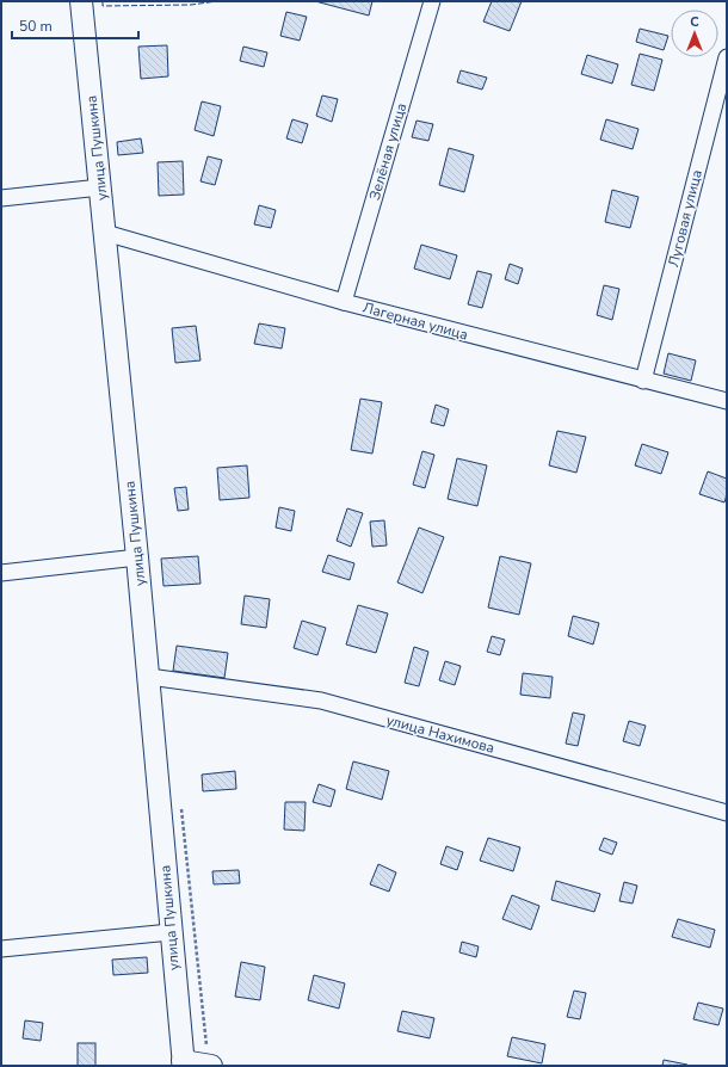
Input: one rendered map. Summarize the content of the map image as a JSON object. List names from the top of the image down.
{
  "streets": {
    "main road": ["улица Пушкина"],
    "street": [
      "Зелёная улица",
      "Луговая улица",
      "Лагерная улица",
      "улица Нахимова"
    ]
  },
  "crossings": [
    ["улица Пушкина", "Лагерная улица"],
    ["улица Пушкина", "улица Нахимова"],
    ["Зелёная улица", "Лагерная улица"],
    ["Луговая улица", "Лагерная улица"]
  ],
  "scale_bar": "50 m",
  "north": "top"
}
